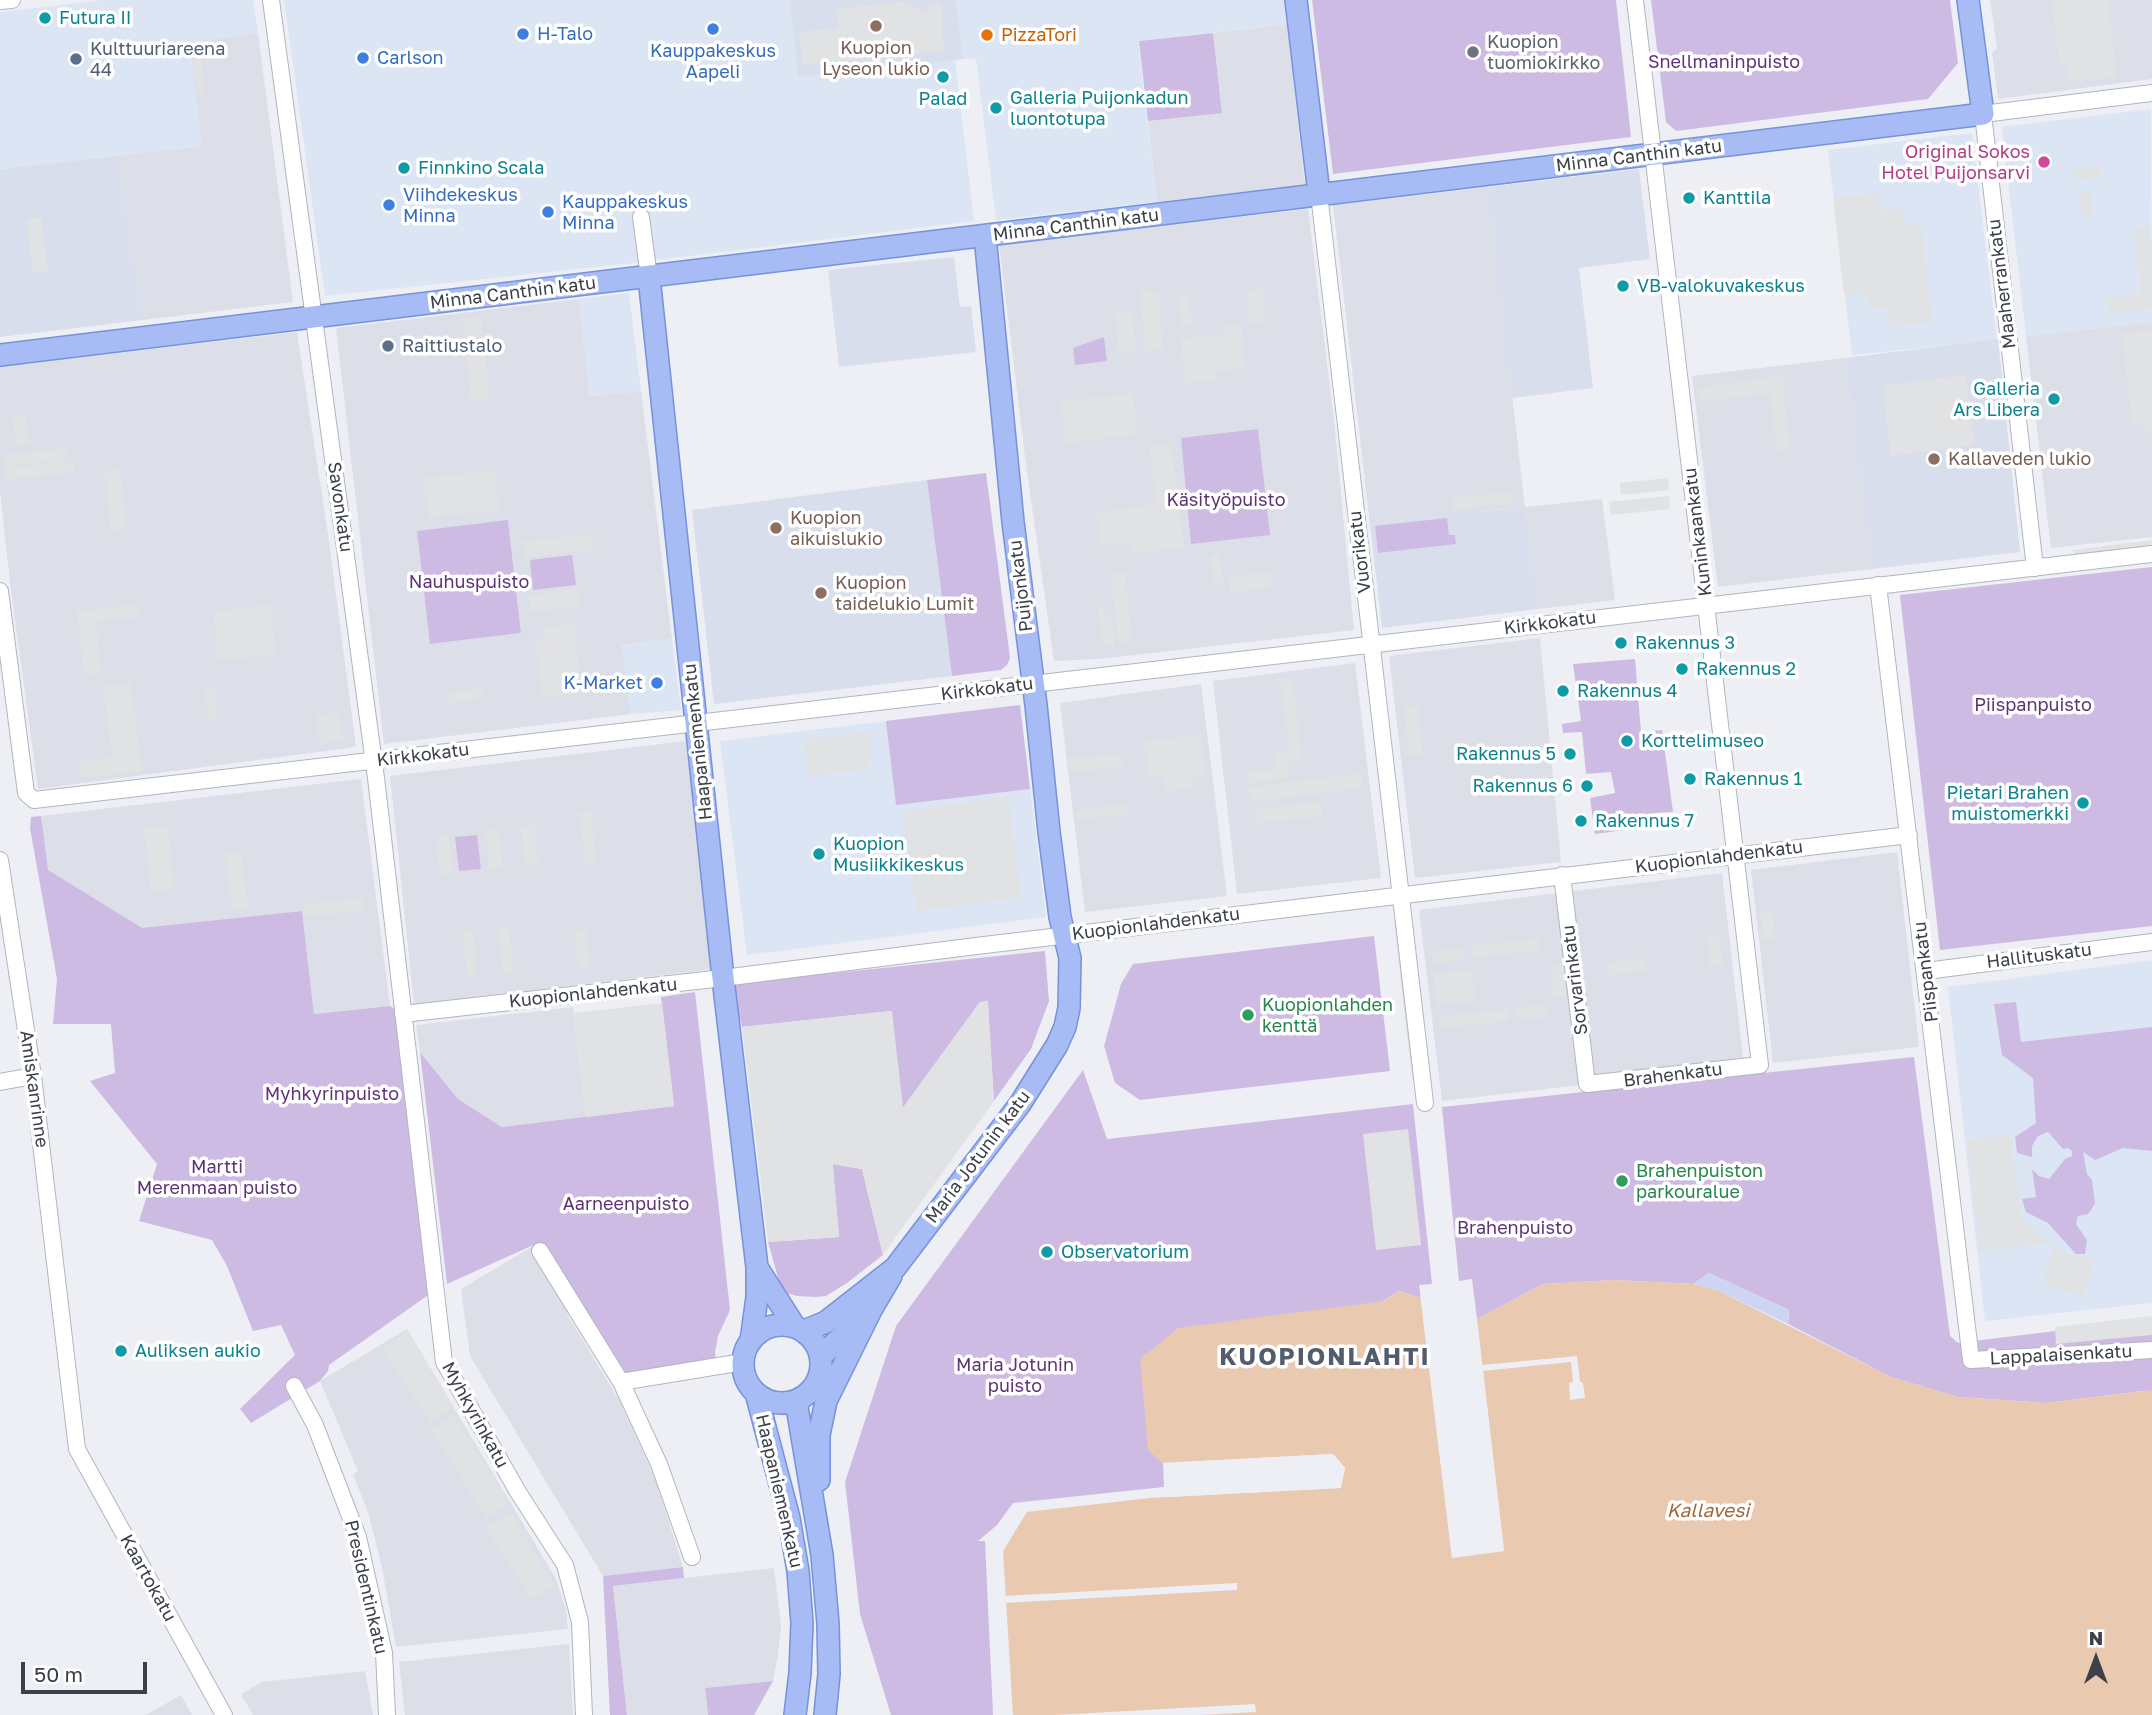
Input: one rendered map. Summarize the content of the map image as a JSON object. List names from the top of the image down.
{
  "streets": {
    "main road": [
      "Minna Canthin katu",
      "Maaherrankatu",
      "Vuorikatu",
      "Puijonkatu",
      "Haapaniemenkatu",
      "Maria Jotunin katu"
    ],
    "street": [
      "Savonkatu",
      "Kuninkaankatu",
      "Kirkkokatu",
      "Kuopionlahdenkatu",
      "Hallituskatu",
      "Piispankatu",
      "Sorvarinkatu",
      "Brahenkatu",
      "Amiskanrinne",
      "Lappalaisenkatu",
      "Myhkyrinkatu",
      "Kaartokatu",
      "Presidentinkatu"
    ]
  },
  "crossings": [
    ["Minna Canthin katu", "Maaherrankatu"],
    ["Minna Canthin katu", "Savonkatu"],
    ["Minna Canthin katu", "Kuninkaankatu"],
    ["Minna Canthin katu", "Vuorikatu"],
    ["Minna Canthin katu", "Puijonkatu"],
    ["Minna Canthin katu", "Haapaniemenkatu"],
    ["Maaherrankatu", "Kirkkokatu"],
    ["Savonkatu", "Kirkkokatu"],
    ["Savonkatu", "Kuopionlahdenkatu"],
    ["Savonkatu", "Myhkyrinkatu"],
    ["Kuninkaankatu", "Kirkkokatu"],
    ["Kuninkaankatu", "Kuopionlahdenkatu"],
    ["Kuninkaankatu", "Brahenkatu"],
    ["Vuorikatu", "Kirkkokatu"],
    ["Vuorikatu", "Kuopionlahdenkatu"],
    ["Puijonkatu", "Kirkkokatu"],
    ["Puijonkatu", "Kuopionlahdenkatu"],
    ["Puijonkatu", "Maria Jotunin katu"],
    ["Kirkkokatu", "Haapaniemenkatu"],
    ["Kirkkokatu", "Piispankatu"],
    ["Haapaniemenkatu", "Kuopionlahdenkatu"],
    ["Haapaniemenkatu", "Maria Jotunin katu"],
    ["Kuopionlahdenkatu", "Piispankatu"],
    ["Kuopionlahdenkatu", "Sorvarinkatu"],
    ["Kuopionlahdenkatu", "Maria Jotunin katu"],
    ["Kuopionlahdenkatu", "Myhkyrinkatu"],
    ["Hallituskatu", "Piispankatu"],
    ["Piispankatu", "Lappalaisenkatu"],
    ["Sorvarinkatu", "Brahenkatu"],
    ["Amiskanrinne", "Kaartokatu"]
  ],
  "districts": ["KUOPIONLAHTI"],
  "water": ["Kallavesi"],
  "parks": [
    "Snellmaninpuisto",
    "Käsityöpuisto",
    "Nauhuspuisto",
    "Piispanpuisto",
    "Myhkyrinpuisto",
    "Martti Merenmaan puisto",
    "Aarneenpuisto",
    "Brahenpuisto",
    "Maria Jotunin puisto"
  ],
  "places": [
    "Futura II",
    "Kuopion Lyseon lukio",
    "Kauppakeskus Aapeli",
    "H-Talo",
    "PizzaTori",
    "Kuopion tuomiokirkko",
    "Carlson",
    "Kulttuuriareena 44",
    "Palad",
    "Galleria Puijonkadun luontotupa",
    "Original Sokos Hotel Puijonsarvi",
    "Finnkino Scala",
    "Kanttila",
    "Viihdekeskus Minna",
    "Kauppakeskus Minna",
    "VB-valokuvakeskus",
    "Raittiustalo",
    "Galleria Ars Libera",
    "Kallaveden lukio",
    "Kuopion aikuislukio",
    "Kuopion taidelukio Lumit",
    "Rakennus 3",
    "Rakennus 2",
    "K-Market",
    "Rakennus 4",
    "Korttelimuseo",
    "Rakennus 5",
    "Rakennus 1",
    "Rakennus 6",
    "Pietari Brahen muistomerkki",
    "Rakennus 7",
    "Kuopion Musiikkikeskus",
    "Kuopionlahden kenttä",
    "Brahenpuiston parkouralue",
    "Observatorium",
    "Auliksen aukio"
  ],
  "scale_bar": "50 m",
  "north": "top"
}
